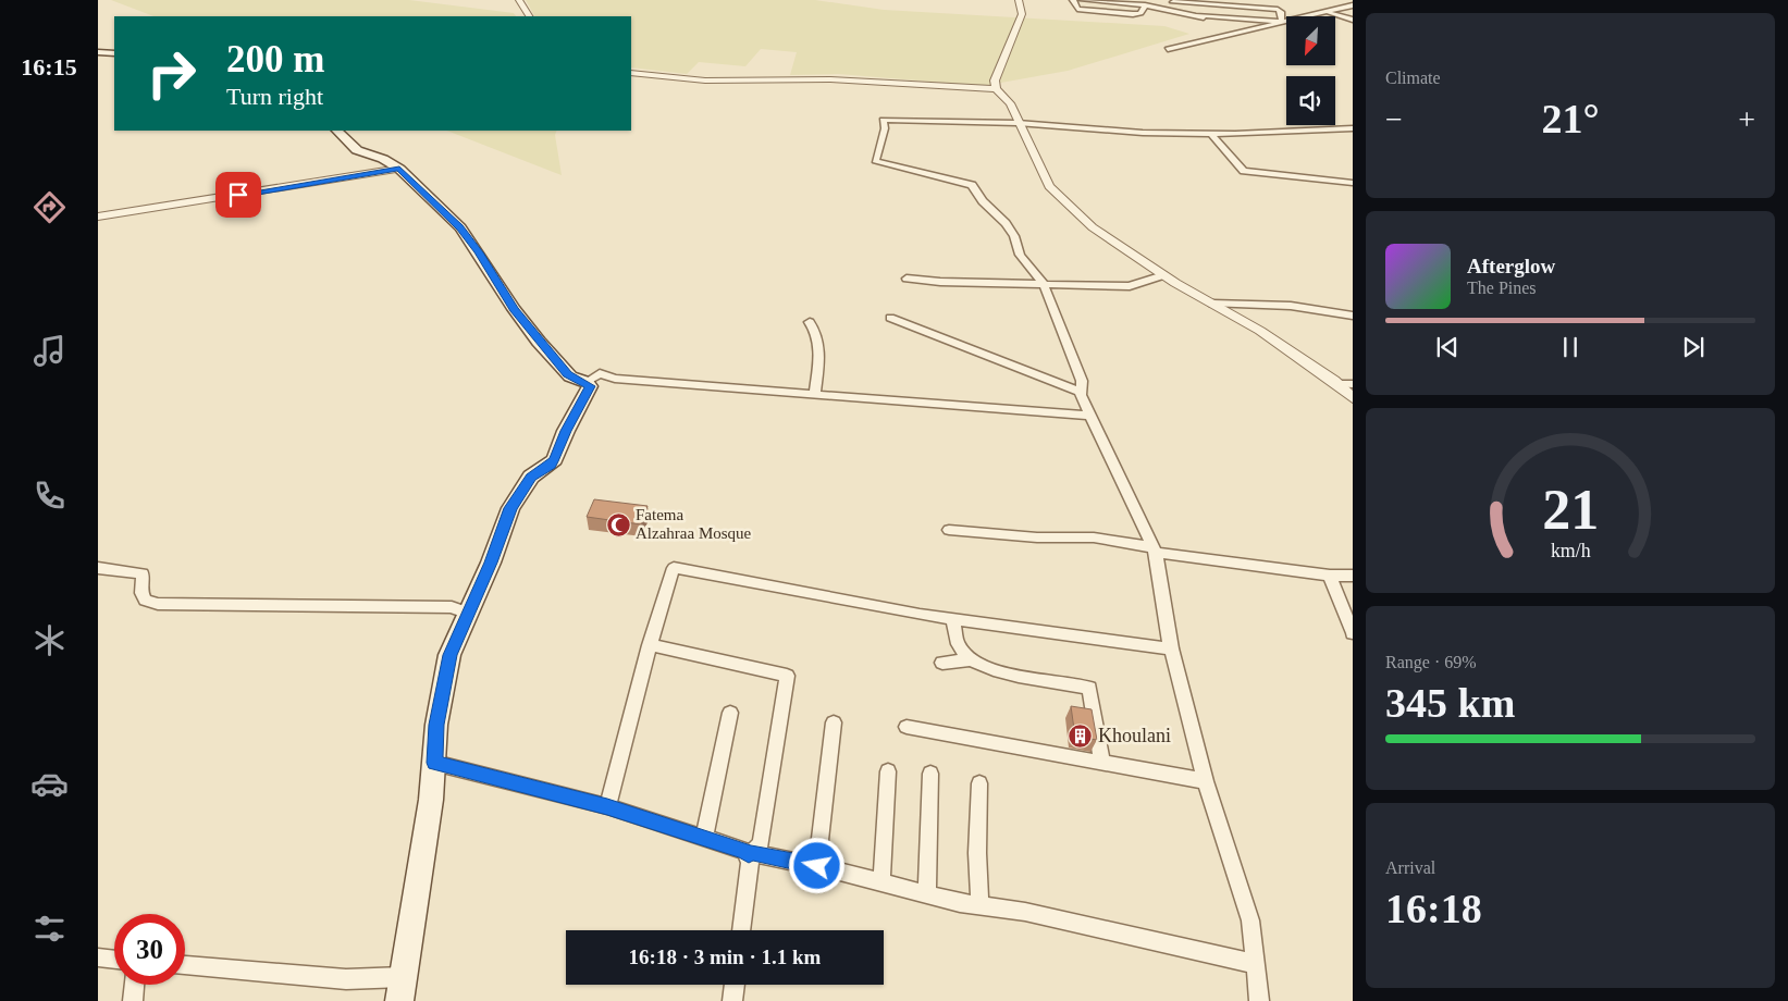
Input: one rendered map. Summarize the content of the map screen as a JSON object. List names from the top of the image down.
{
  "places": {
    "mosque": ["Fatema Alzahraa Mosque"],
    "building": ["Khoulani"]
  },
  "north": "bottom left",
  "page": {
    "tabs": "16:15",
    "tile": [
      "Climate",
      ["Range · 69%", "345 km"],
      ["Arrival", "16:18"]
    ],
    "turn": ["200 m", "Turn right"],
    "heat": ["−", "21°", "+"],
    "song": ["Afterglow", "The Pines"],
    "limit": "30",
    "trip": "16:18 · 3 min · 1.1 km",
    "gauge": ["21", "km/h"]
  }
}
